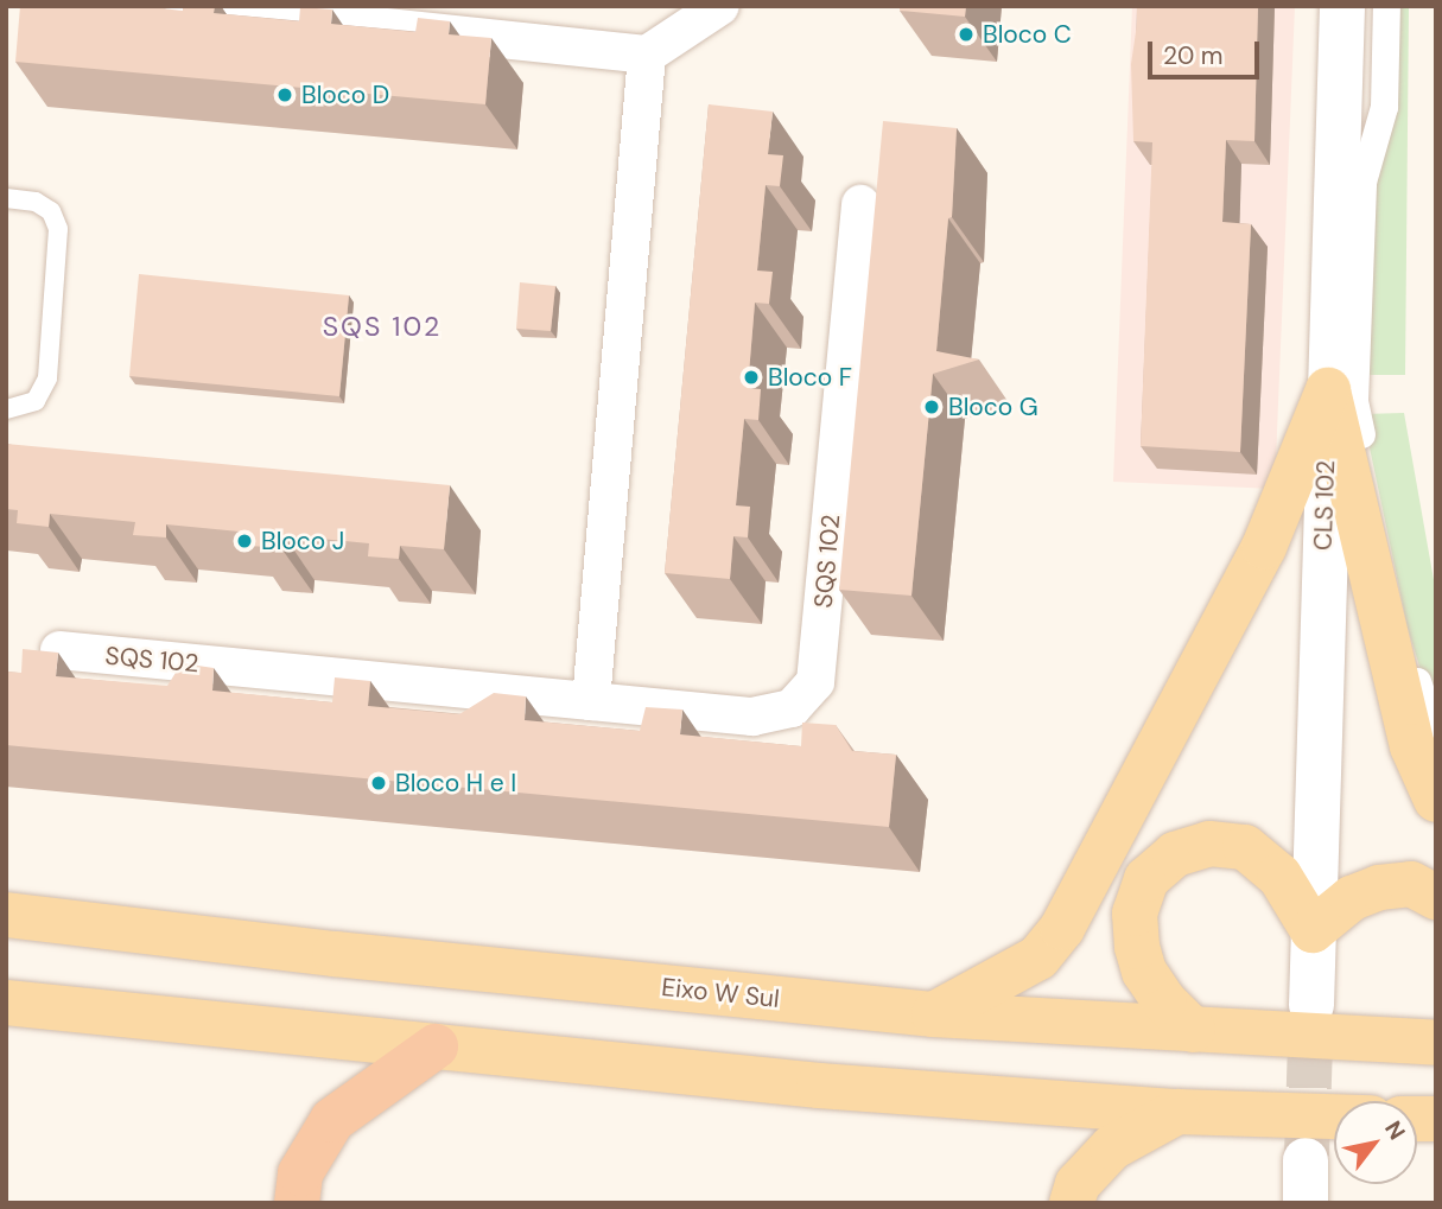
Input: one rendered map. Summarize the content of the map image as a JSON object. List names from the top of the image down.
{
  "streets": {
    "main road": ["CLS 102", "Eixo W Sul"],
    "street": ["SQS 102"]
  },
  "districts": ["SQS 102"],
  "places": [
    "Bloco C",
    "Bloco D",
    "Bloco F",
    "Bloco G",
    "Bloco J",
    "Bloco H e I"
  ],
  "scale_bar": "20 m",
  "north": "top right"
}
